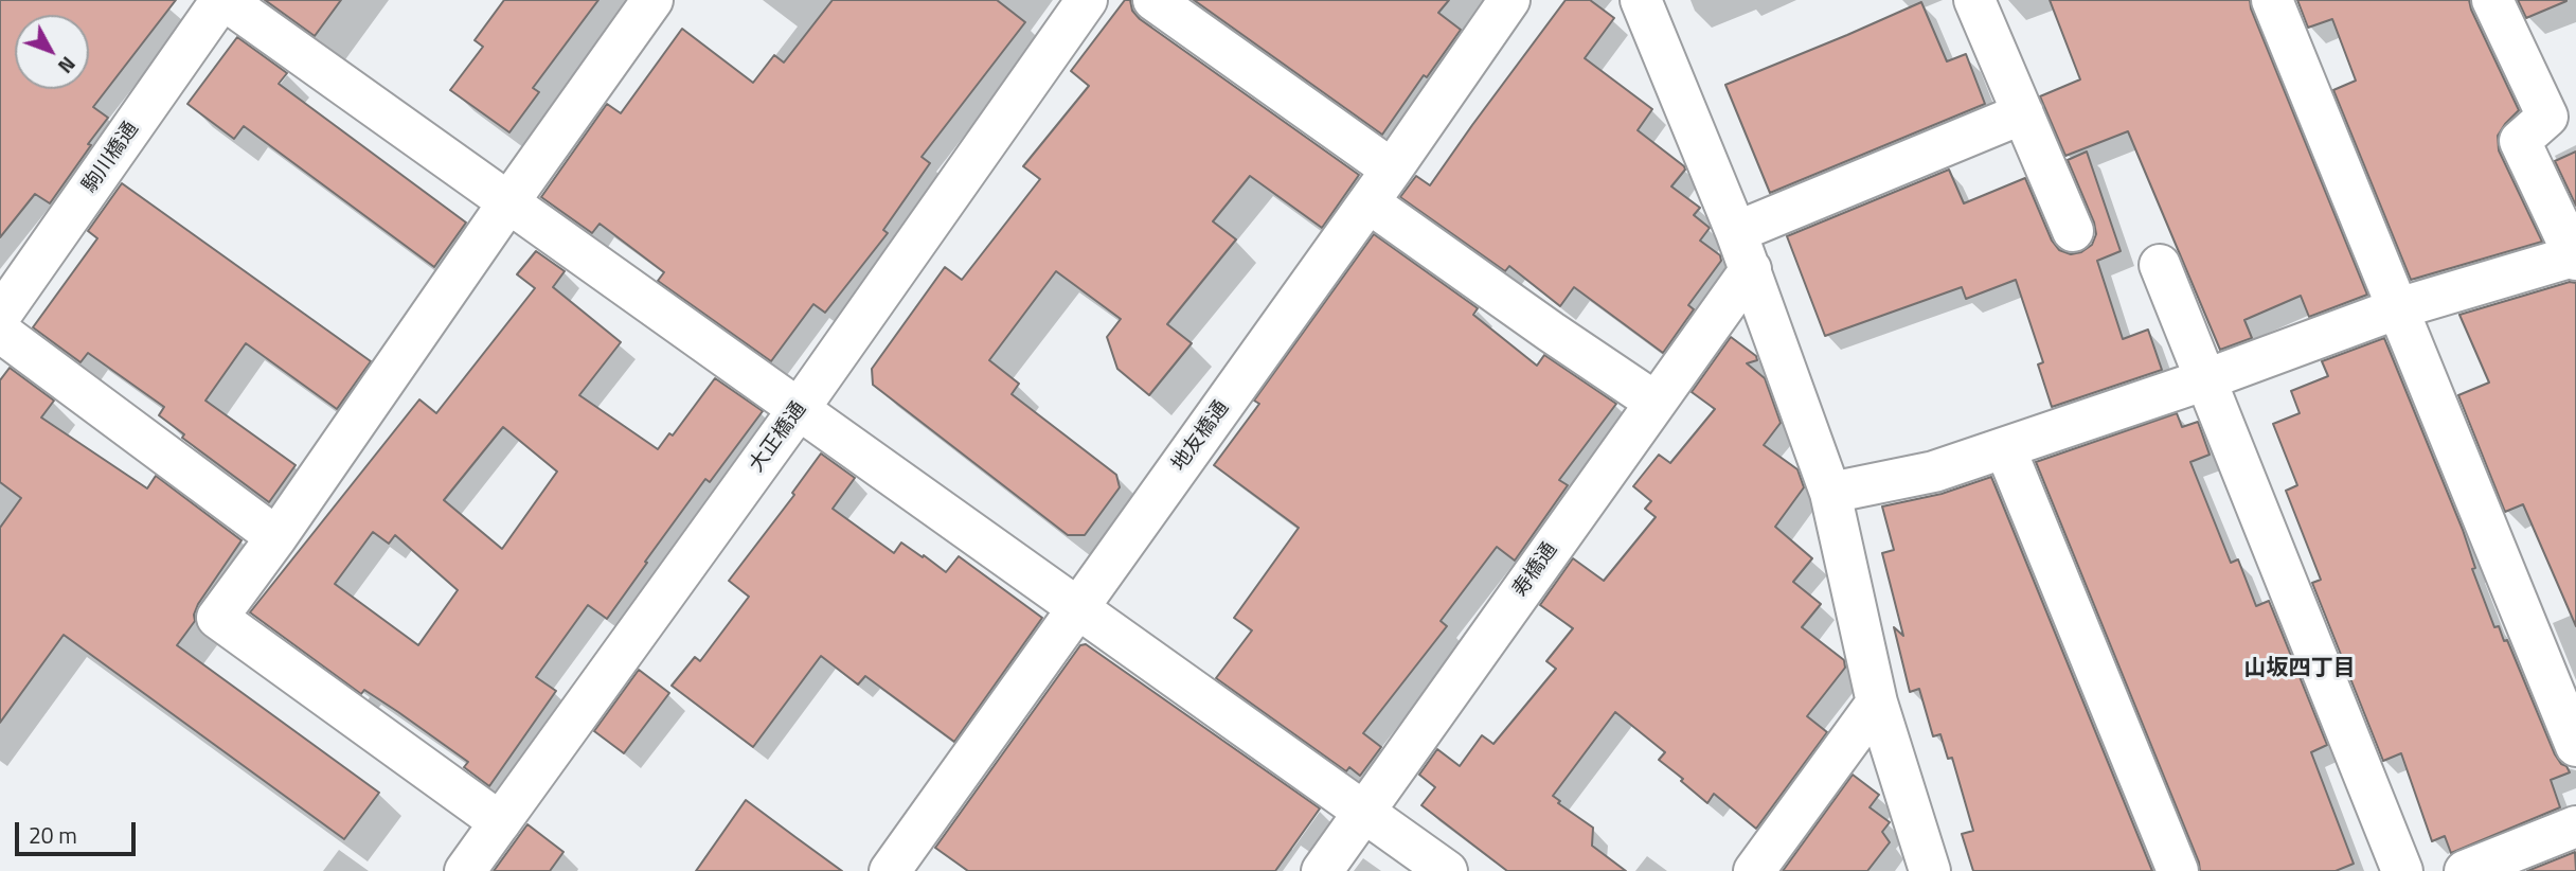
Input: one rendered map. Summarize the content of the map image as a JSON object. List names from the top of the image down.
{
  "streets": {
    "street": [
      "駒川橋通",
      "地友橋通",
      "大正橋通",
      "寿橋通"
    ]
  },
  "districts": ["山坂四丁目"],
  "scale_bar": "20 m",
  "north": "bottom right"
}
